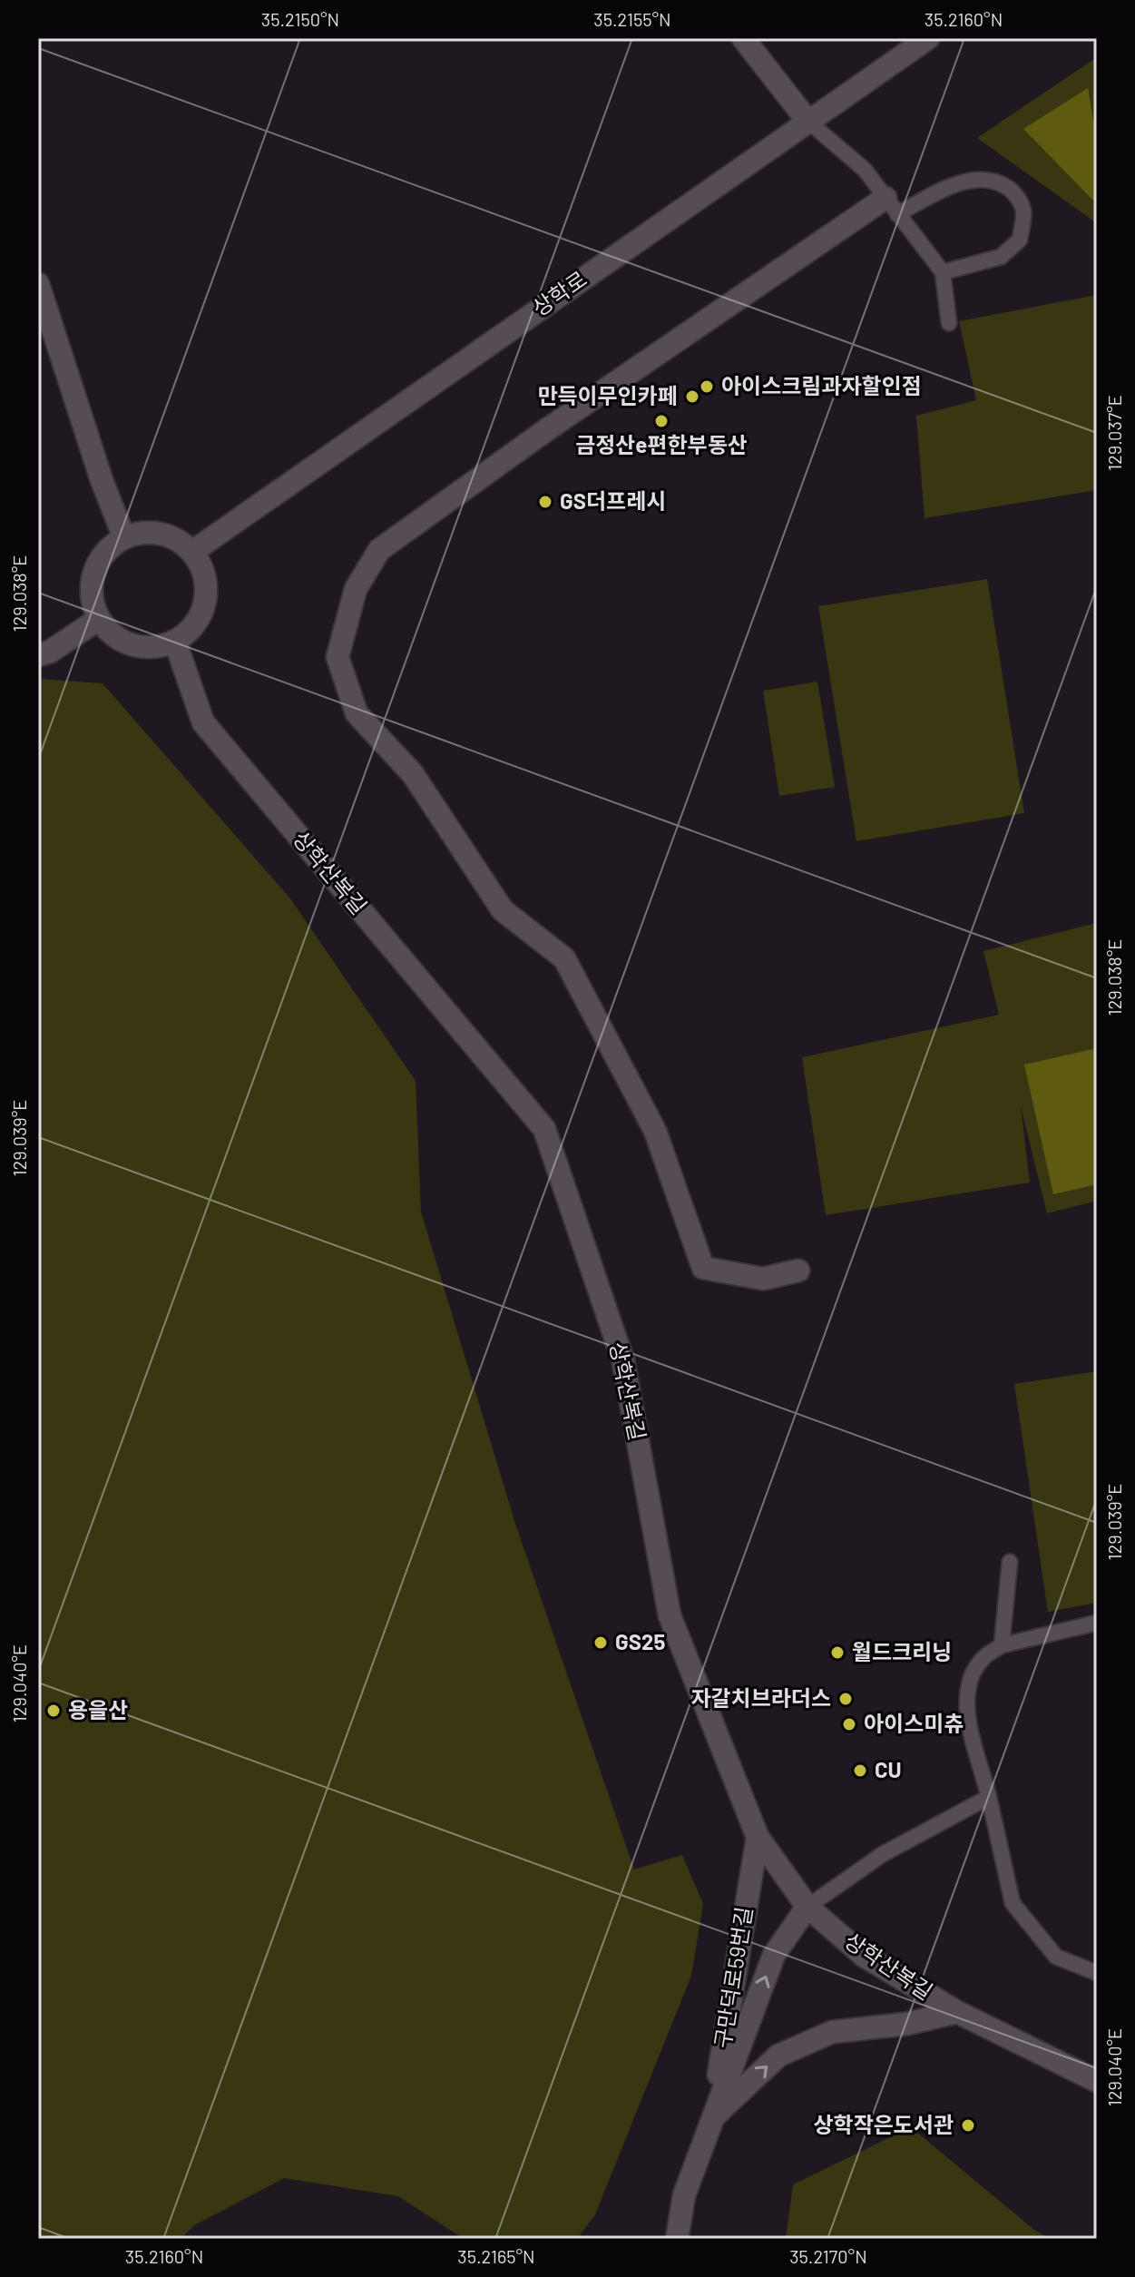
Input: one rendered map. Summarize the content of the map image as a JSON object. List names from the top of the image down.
{
  "streets": {
    "street": ["상학로", "상학산복길", "구만덕로59번길"]
  },
  "crossings": [
    ["상학로", "상학산복길"],
    ["상학산복길", "구만덕로59번길"]
  ],
  "one_way": ["구만덕로59번길"],
  "places": [
    "아이스크림과자할인점",
    "만득이무인카페",
    "금정산e편한부동산",
    "GS더프레시",
    "GS25",
    "월드크리닝",
    "자갈치브라더스",
    "용을산",
    "아이스미츄",
    "CU",
    "상학작은도서관"
  ],
  "coordinates": [
    "35.2150°N",
    "35.2155°N",
    "35.2160°N",
    "129.037°E",
    "129.038°E",
    "129.039°E",
    "129.040°E",
    "35.2165°N",
    "35.2170°N"
  ]
}
